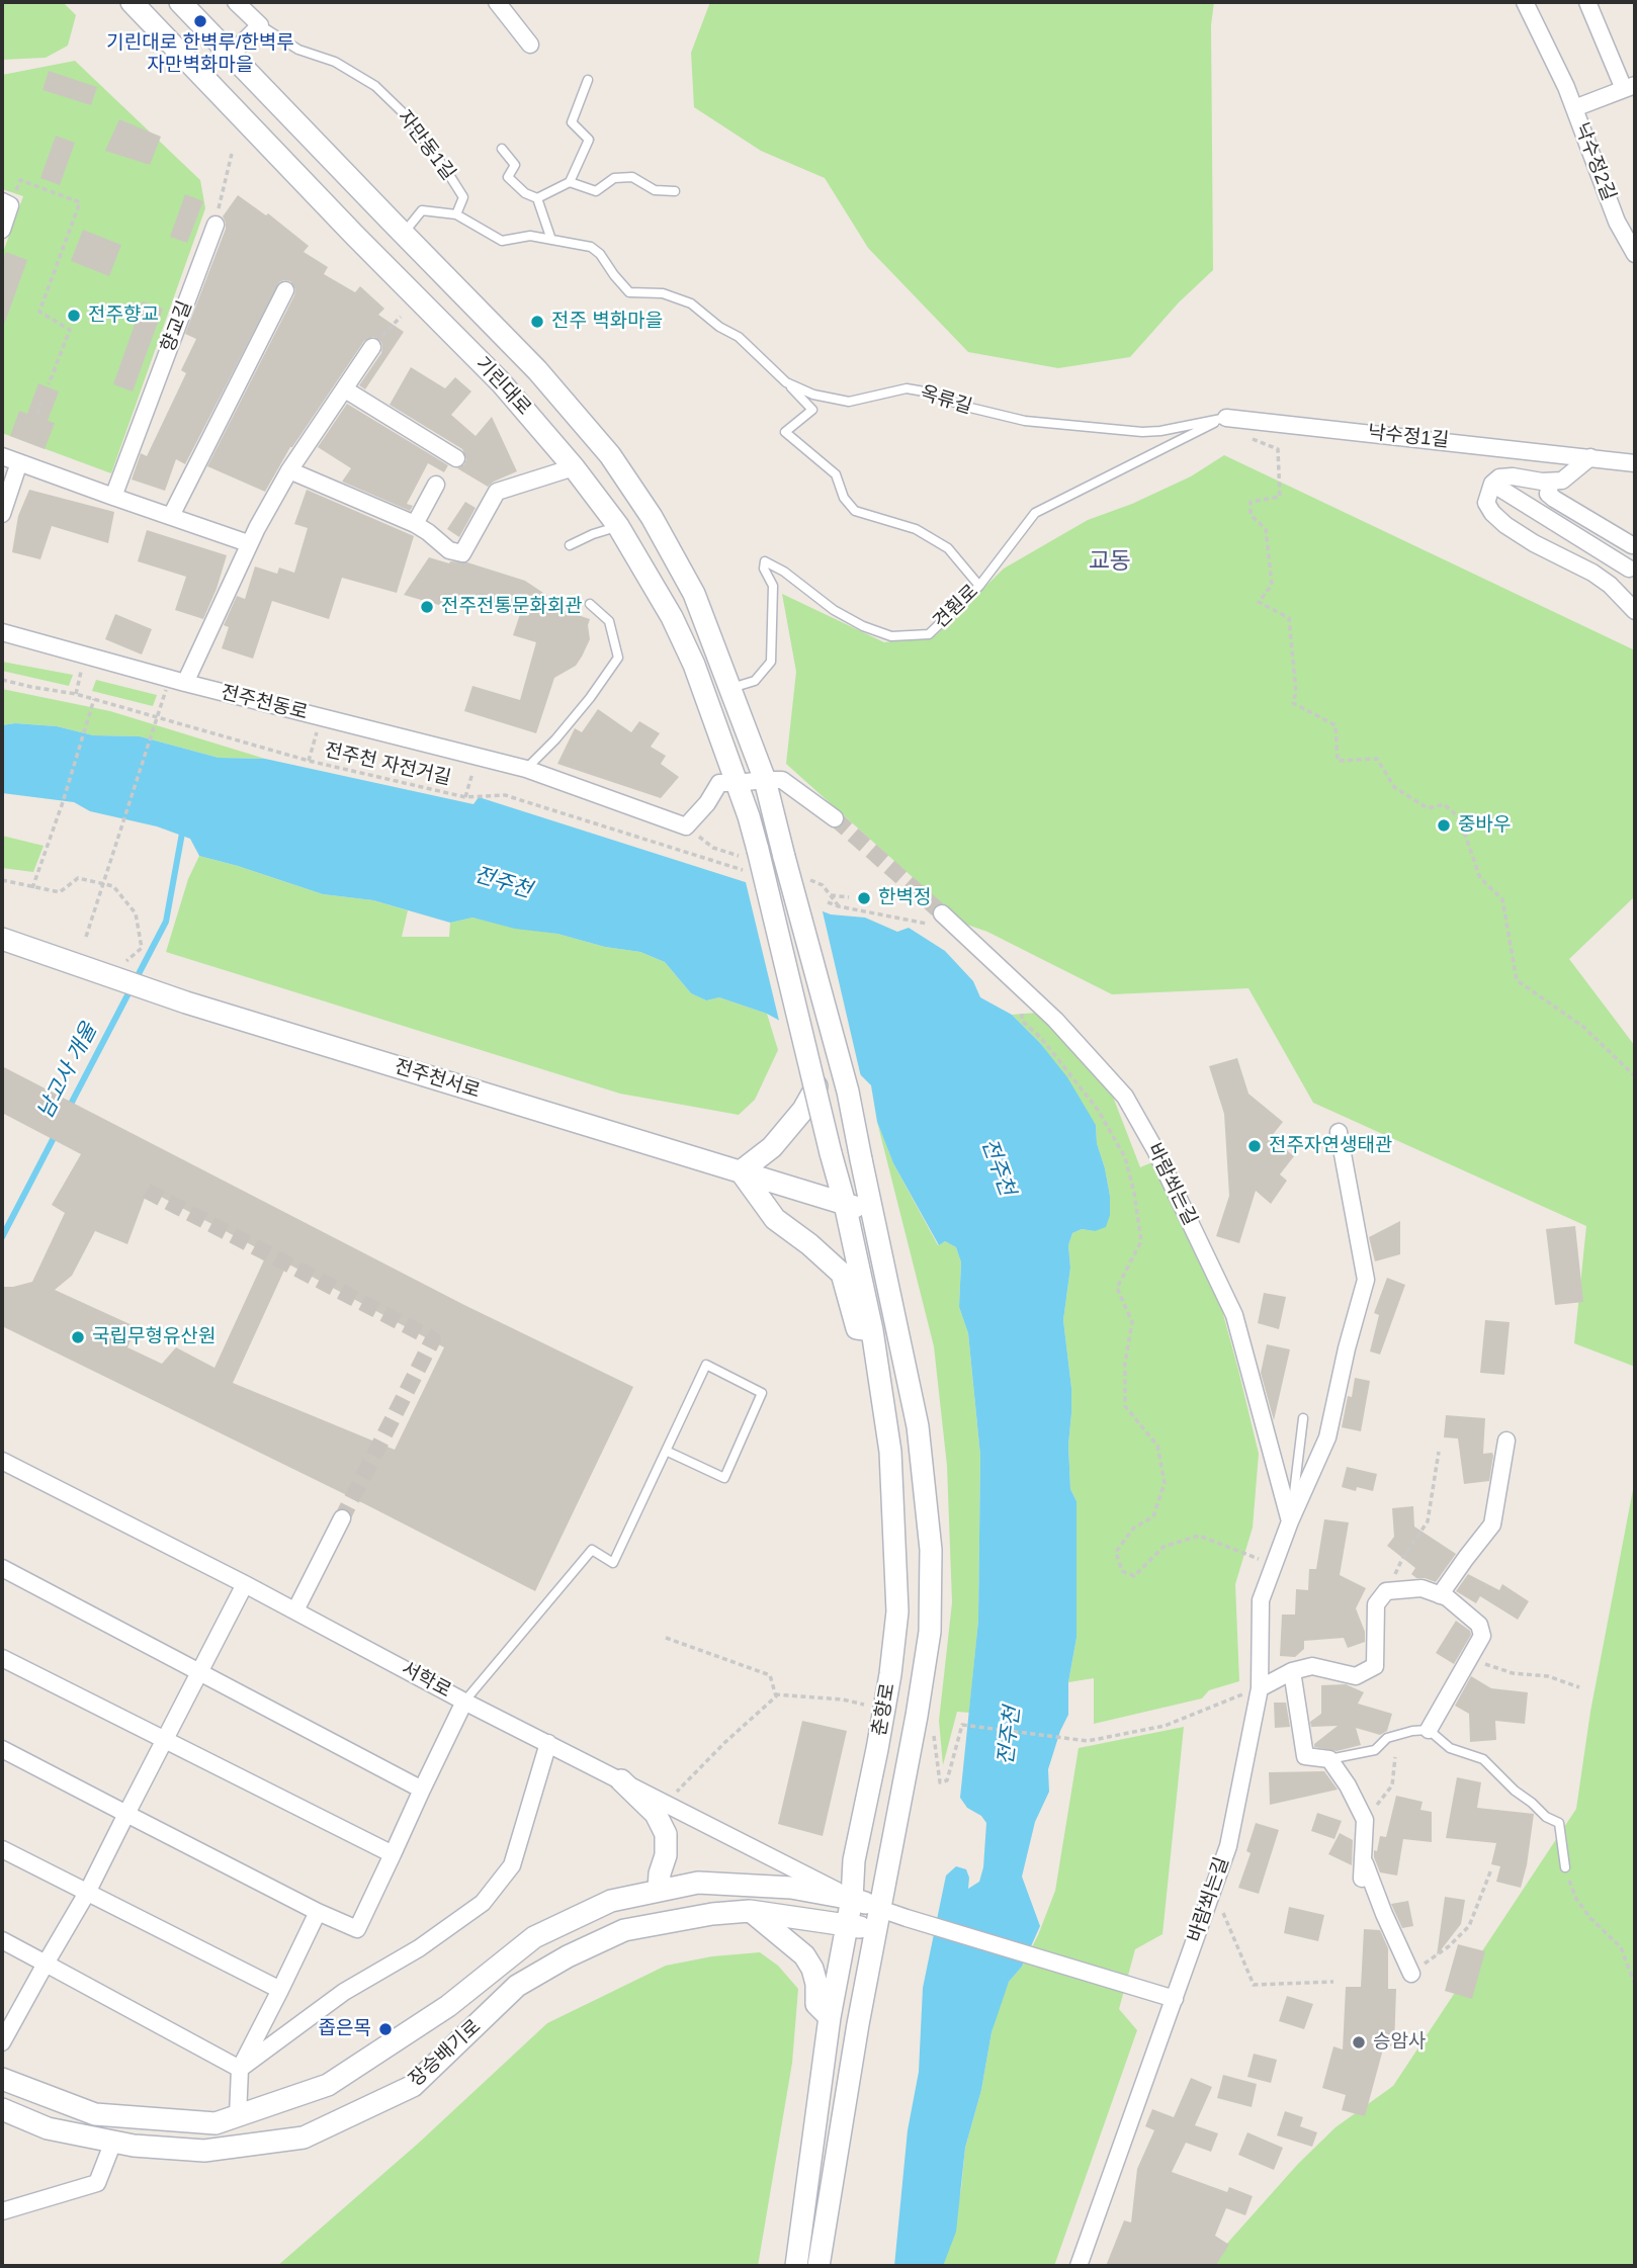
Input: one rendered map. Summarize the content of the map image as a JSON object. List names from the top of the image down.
{
  "streets": {
    "street": [
      "자만동1길",
      "낙수정2길",
      "향교길",
      "기린대로",
      "낙수정1길",
      "전주천동로",
      "전주천서로",
      "바람쐬는길",
      "서학로",
      "춘향로",
      "장승배기로"
    ],
    "lane": ["옥류길", "견훤로"],
    "path": ["전주천 자전거길"]
  },
  "crossings": [
    ["자만동1길", "옥류길"],
    ["기린대로", "옥류길"],
    ["기린대로", "견훤로"],
    ["기린대로", "전주천동로"],
    ["기린대로", "춘향로"],
    ["옥류길", "낙수정1길"],
    ["옥류길", "견훤로"],
    ["낙수정1길", "견훤로"],
    ["전주천서로", "춘향로"],
    ["서학로", "춘향로"],
    ["춘향로", "장승배기로"]
  ],
  "districts": ["교동"],
  "water": ["전주천", "남고사 개울"],
  "places": [
    "기린대로 한벽루/한벽루 자만벽화마을",
    "전주향교",
    "전주 벽화마을",
    "전주전통문화회관",
    "중바우",
    "한벽정",
    "전주자연생태관",
    "국립무형유산원",
    "좁은목",
    "승암사"
  ]
}
